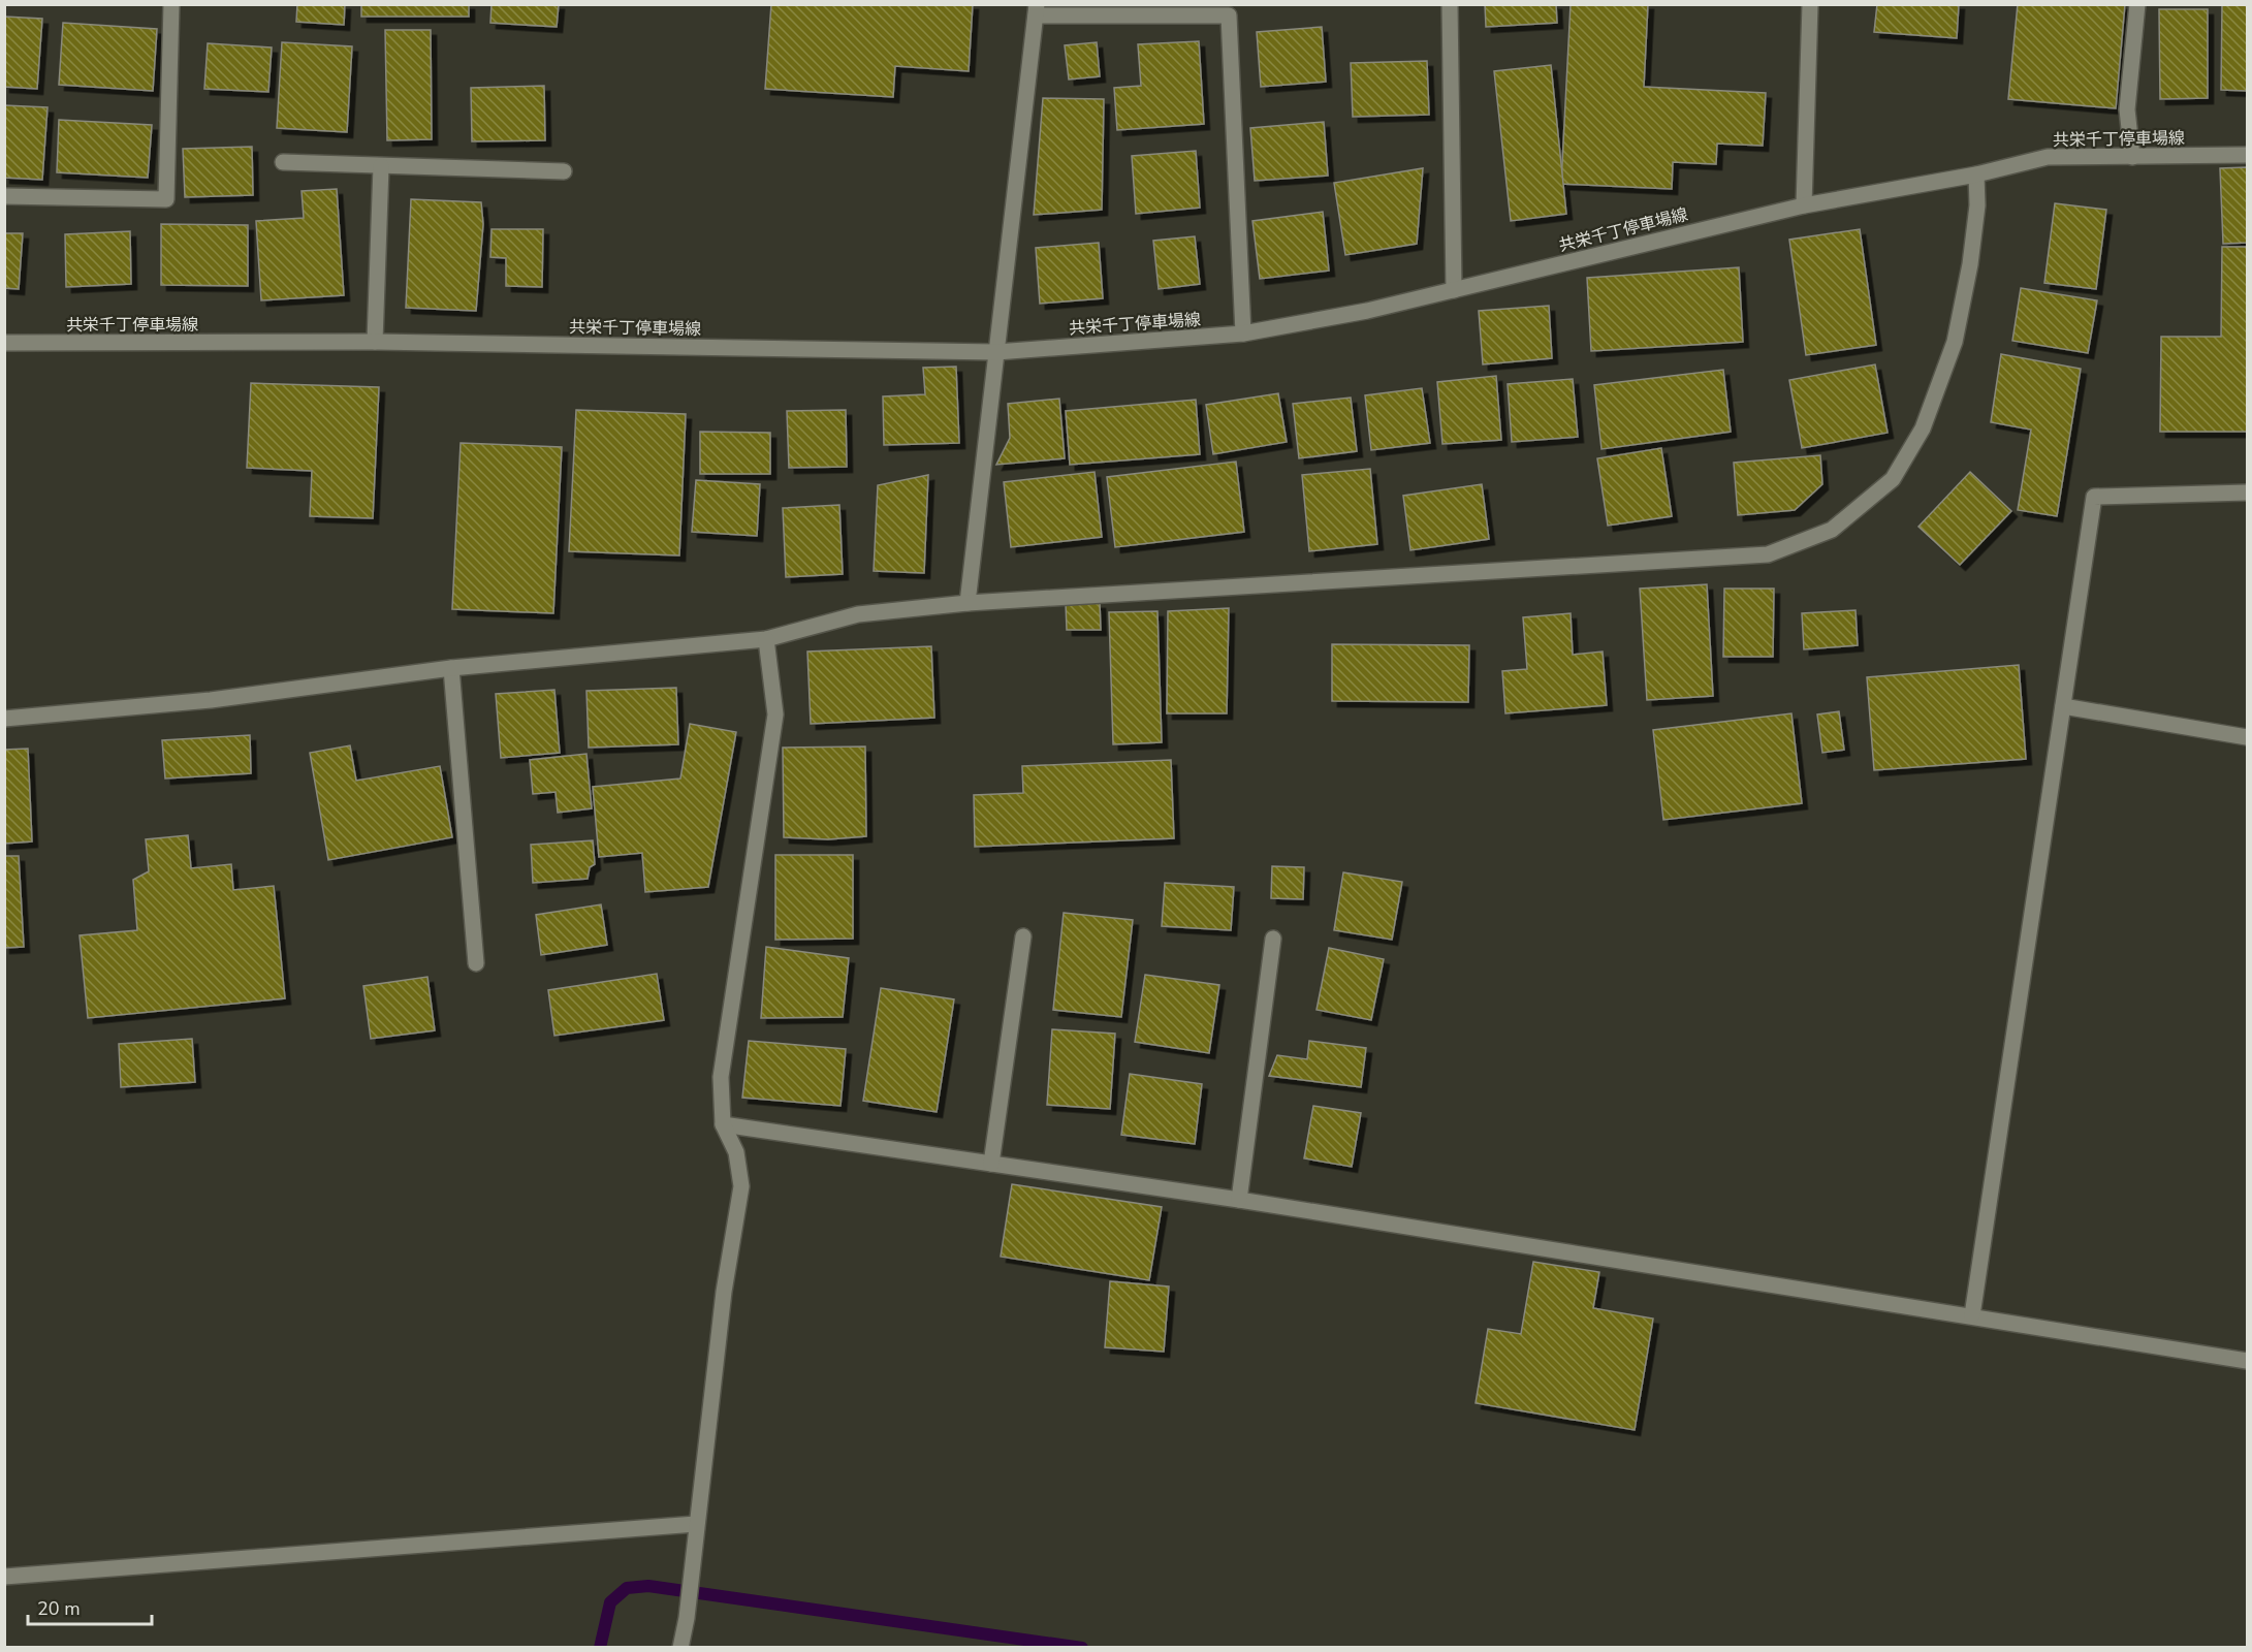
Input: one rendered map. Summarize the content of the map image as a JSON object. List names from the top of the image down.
{
  "streets": {
    "street": ["共栄千丁停車場線"]
  },
  "scale_bar": "20 m"
}
